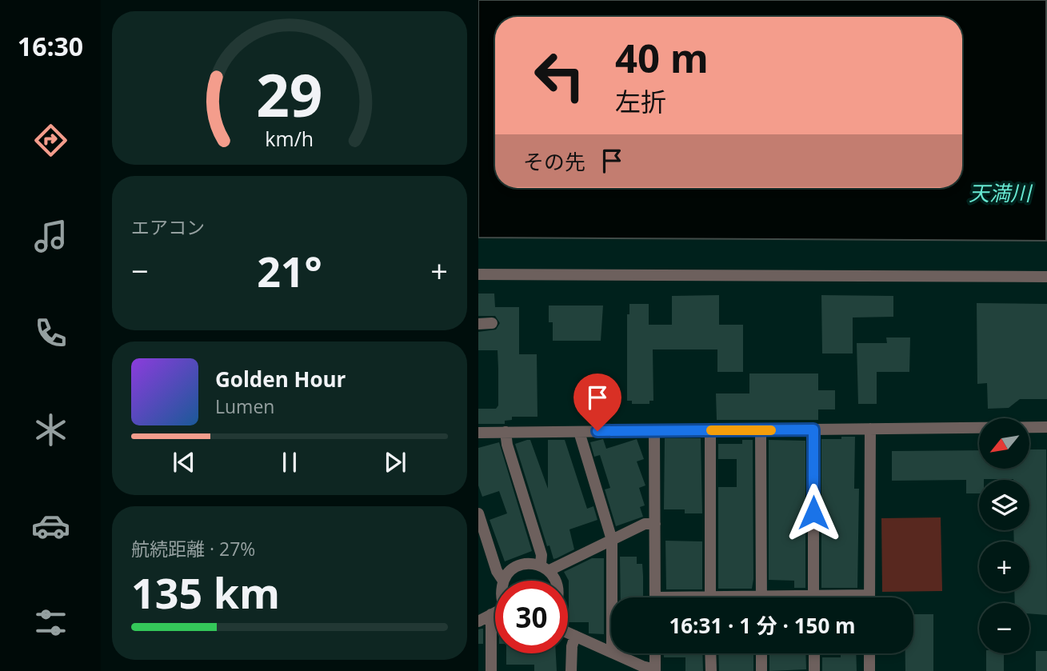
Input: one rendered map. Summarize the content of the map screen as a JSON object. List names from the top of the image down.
{
  "water": ["天満川"],
  "north": "bottom left",
  "page": {
    "tabs": "16:30",
    "turn": ["40 m", "左折"],
    "then": "その先",
    "tile": [
      "エアコン",
      ["航続距離 · 27%", "135 km"]
    ],
    "heat": ["−", "21°", "+"],
    "song": ["Golden Hour", "Lumen"],
    "map_buttons": ["+", "−"],
    "limit": "30",
    "trip": "16:31 · 1 分 · 150 m",
    "gauge": ["29", "km/h"]
  }
}
